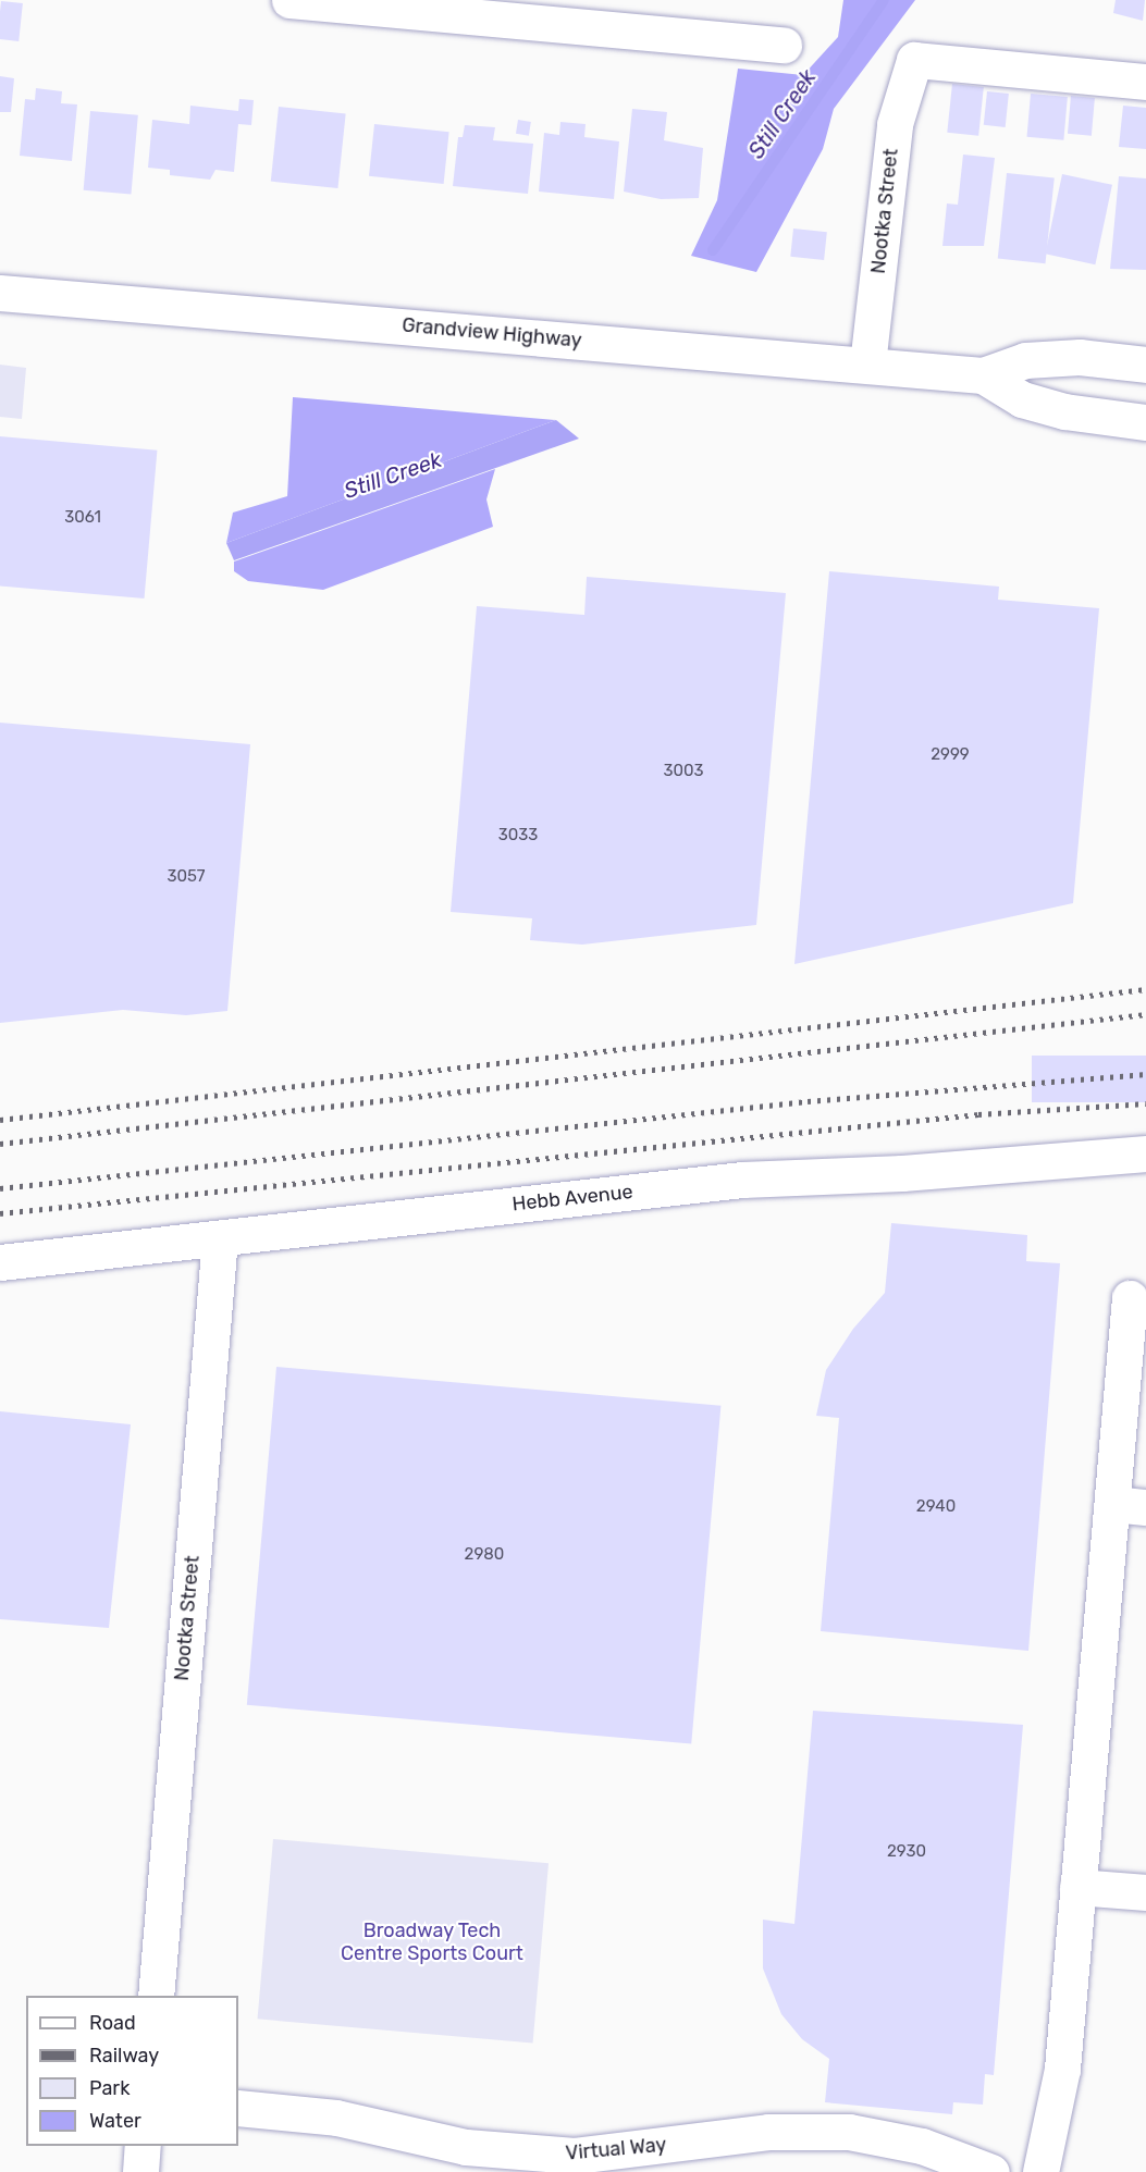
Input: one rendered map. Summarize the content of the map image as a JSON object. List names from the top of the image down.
{
  "streets": {
    "street": [
      "Nootka Street",
      "Grandview Highway",
      "Hebb Avenue",
      "Virtual Way"
    ]
  },
  "crossings": [
    ["Nootka Street", "Grandview Highway"],
    ["Nootka Street", "Hebb Avenue"]
  ],
  "water": ["Still Creek"],
  "parks": ["Broadway Tech Centre Sports Court"],
  "house_numbers": [
    "3061",
    "2999",
    "3003",
    "3033",
    "3057",
    "2940",
    "2980",
    "2930"
  ],
  "legend": [
    "Road",
    "Railway",
    "Park",
    "Water"
  ]
}
